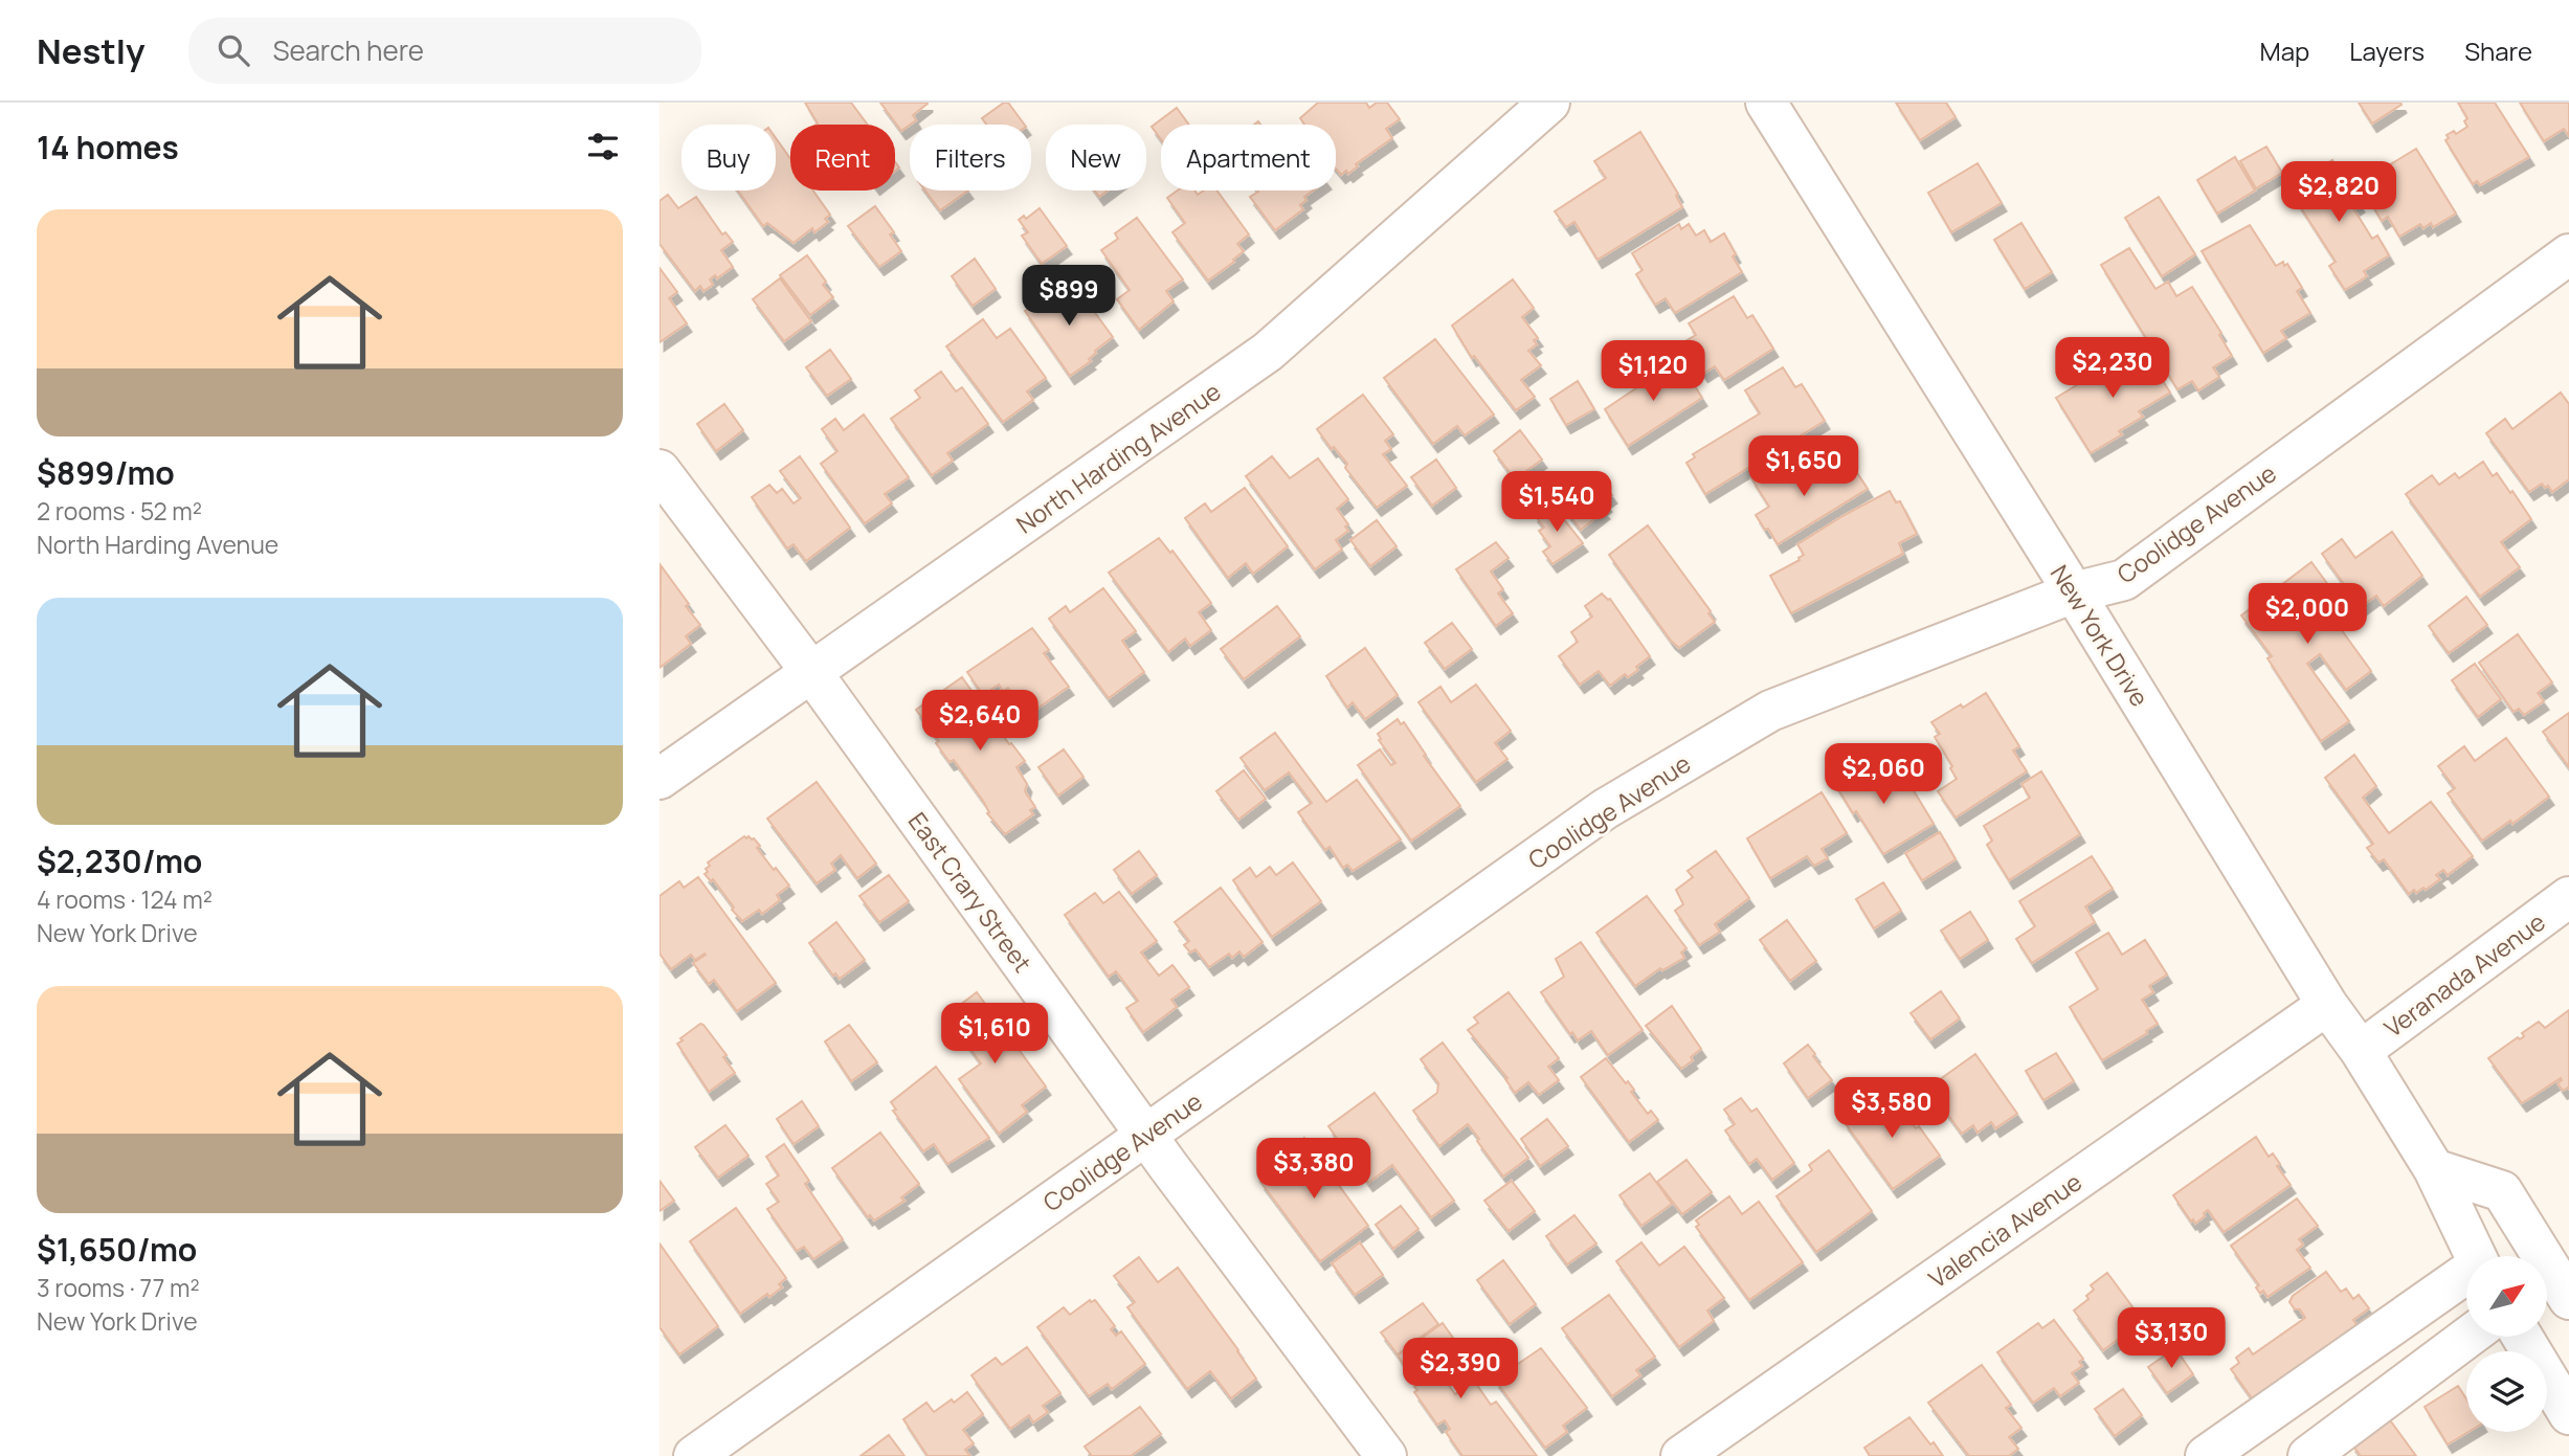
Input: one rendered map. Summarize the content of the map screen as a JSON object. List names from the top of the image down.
{
  "streets": {
    "street": [
      "North Harding Avenue",
      "Coolidge Avenue",
      "New York Drive",
      "East Crary Street",
      "Veranada Avenue",
      "Valencia Avenue"
    ]
  },
  "crossings": [
    ["North Harding Avenue", "East Crary Street"],
    ["Coolidge Avenue", "New York Drive"],
    ["Coolidge Avenue", "East Crary Street"],
    ["New York Drive", "Veranada Avenue"],
    ["New York Drive", "Valencia Avenue"]
  ],
  "north": "top right",
  "page": {
    "header": "Nestly",
    "search": "Search here",
    "nav": ["Map", "Layers", "Share"],
    "heading": "14 homes",
    "chip": [
      "Buy",
      "Rent",
      "Filters",
      "New",
      "Apartment"
    ],
    "price": [
      "$2,820",
      "$899",
      "$2,230",
      "$1,120",
      "$1,650",
      "$1,540",
      "$2,000",
      "$2,640",
      "$2,060",
      "$1,610",
      "$3,580",
      "$3,380",
      "$3,130",
      "$2,390"
    ],
    "list": [
      {
        "name": "$899/mo",
        "note": "2 rooms · 52 m² · North Harding Avenue"
      },
      {
        "name": "$2,230/mo",
        "note": "4 rooms · 124 m² · New York Drive"
      },
      {
        "name": "$1,650/mo",
        "note": "3 rooms · 77 m² · New York Drive"
      }
    ]
  }
}
